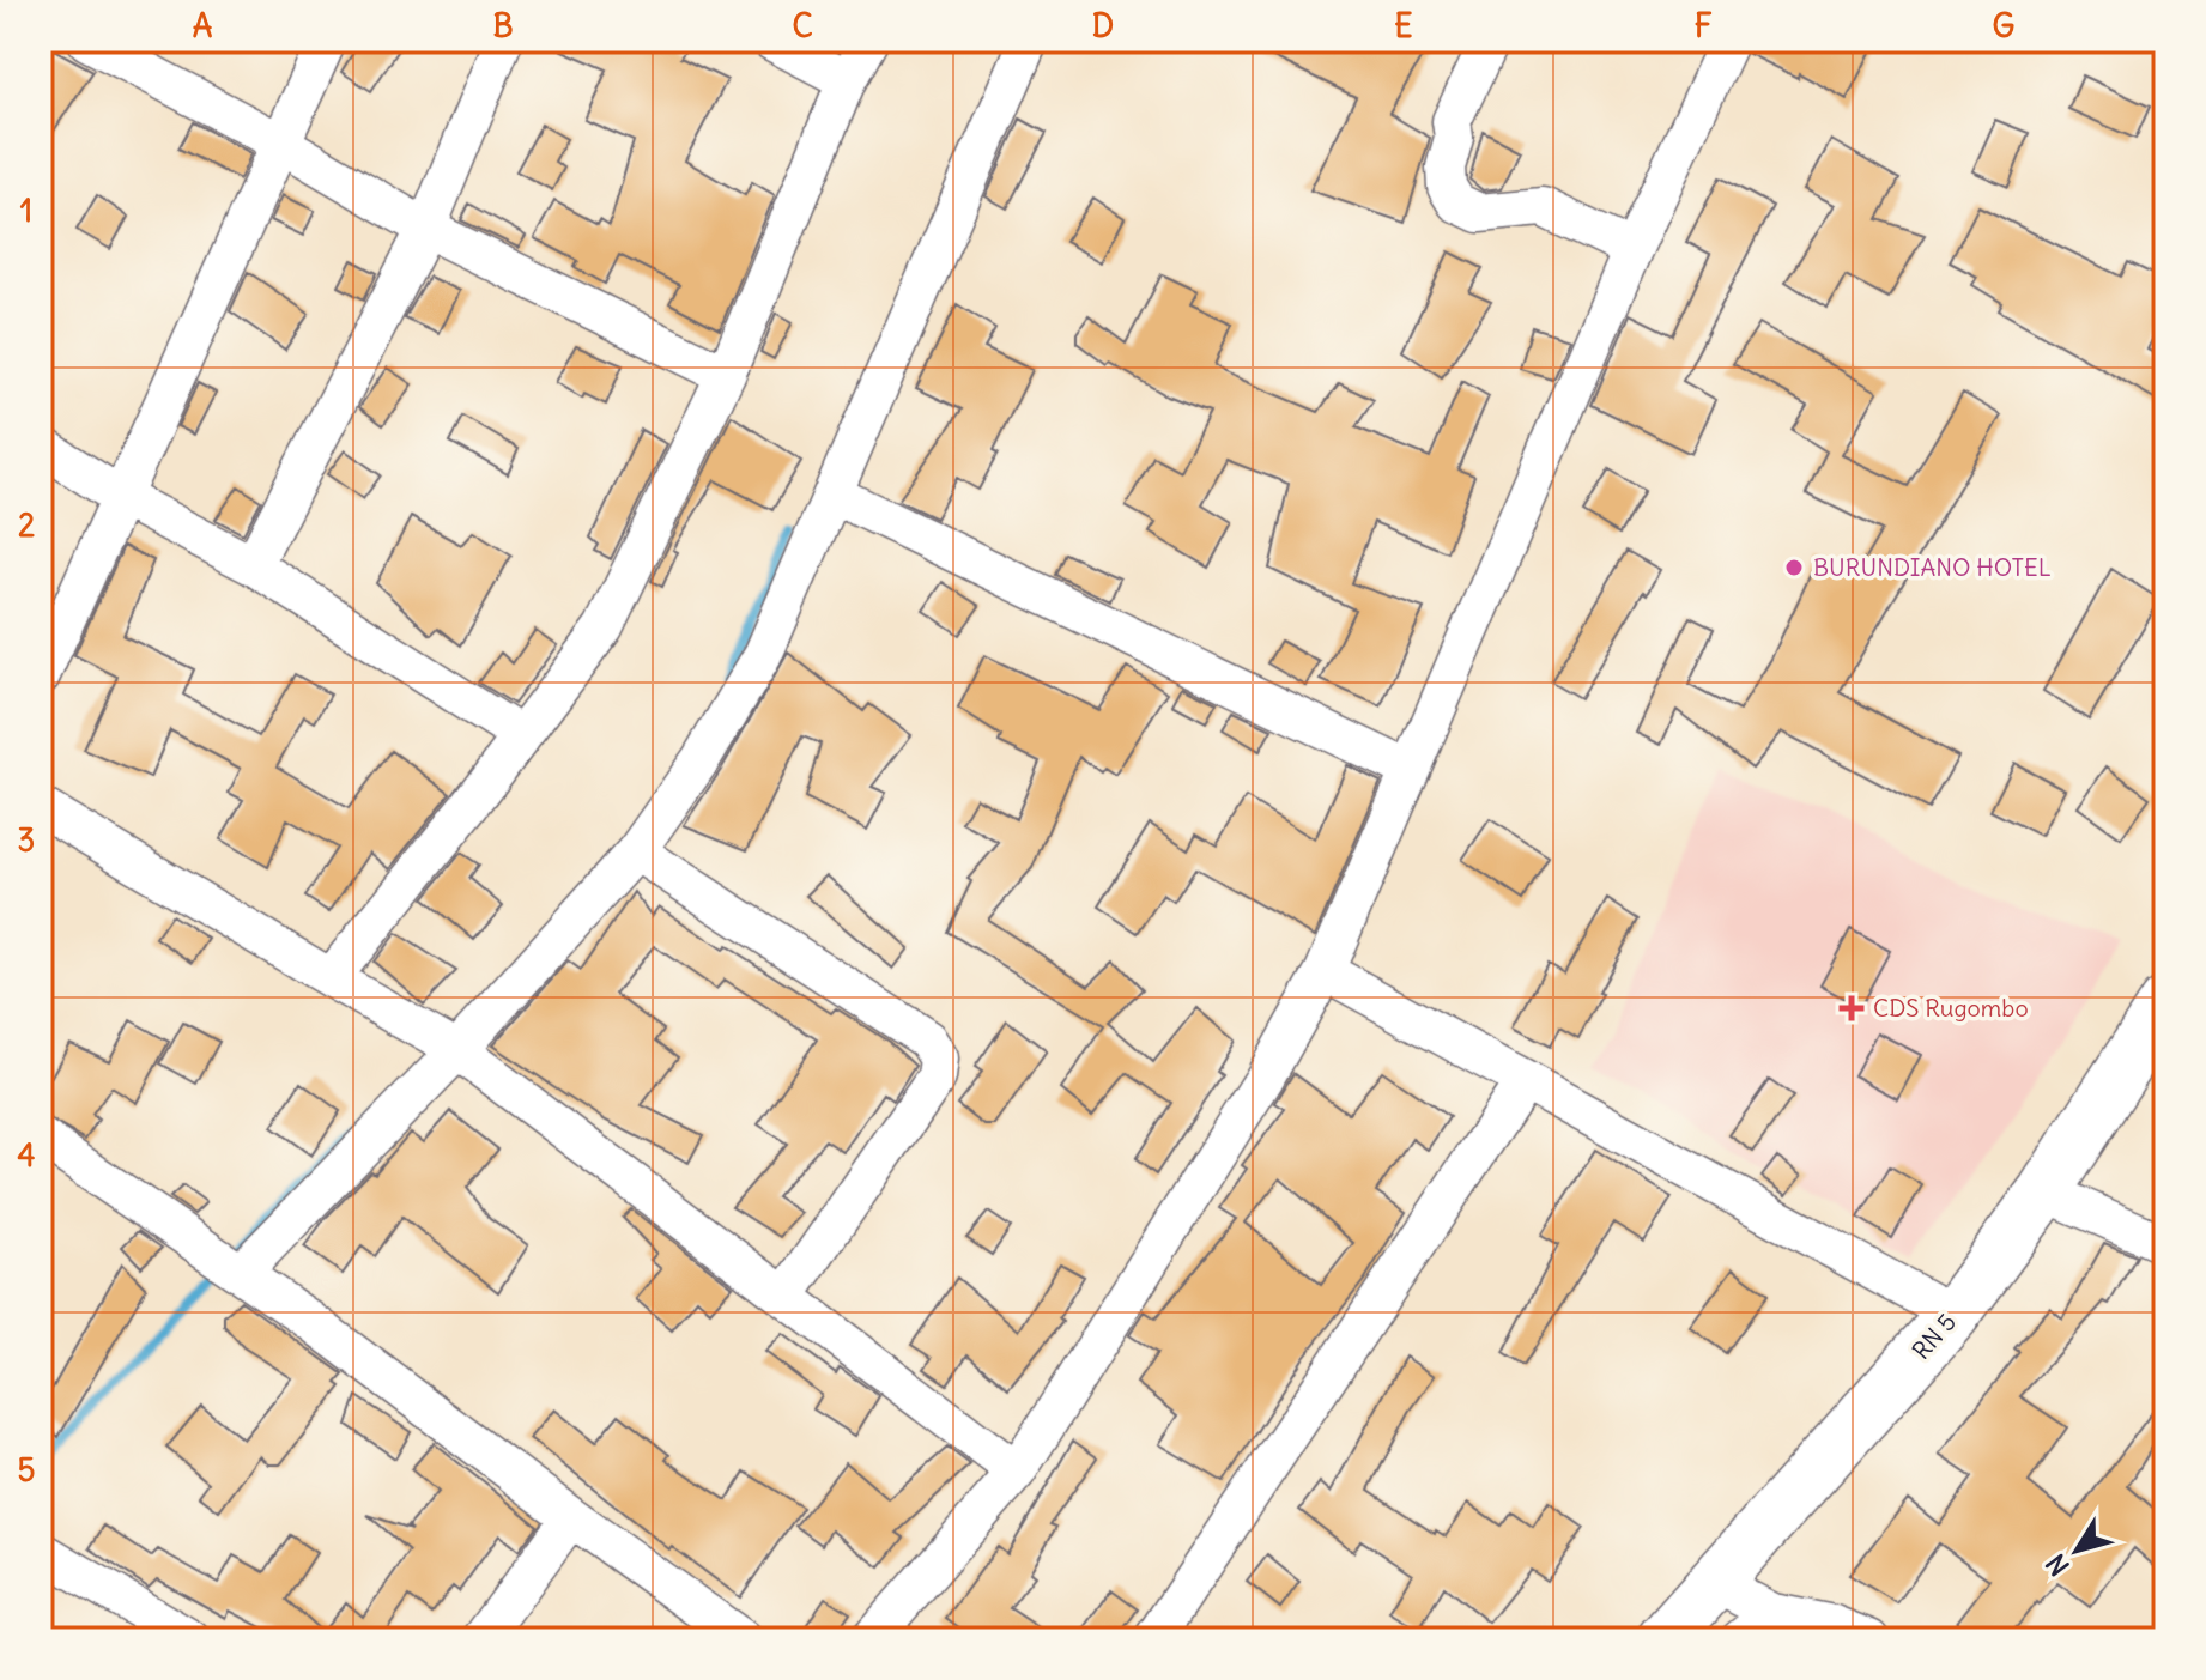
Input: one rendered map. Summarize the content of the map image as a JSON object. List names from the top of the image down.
{
  "streets": {
    "main road": ["RN 5"]
  },
  "places": {
    "other": ["BURUNDIANO HOTEL"],
    "health": ["CDS Rugombo"]
  },
  "north": "bottom left",
  "grid": {
    "columns": [
      "A",
      "B",
      "C",
      "D",
      "E",
      "F",
      "G"
    ],
    "rows": [
      "1",
      "2",
      "3",
      "4",
      "5"
    ]
  }
}
